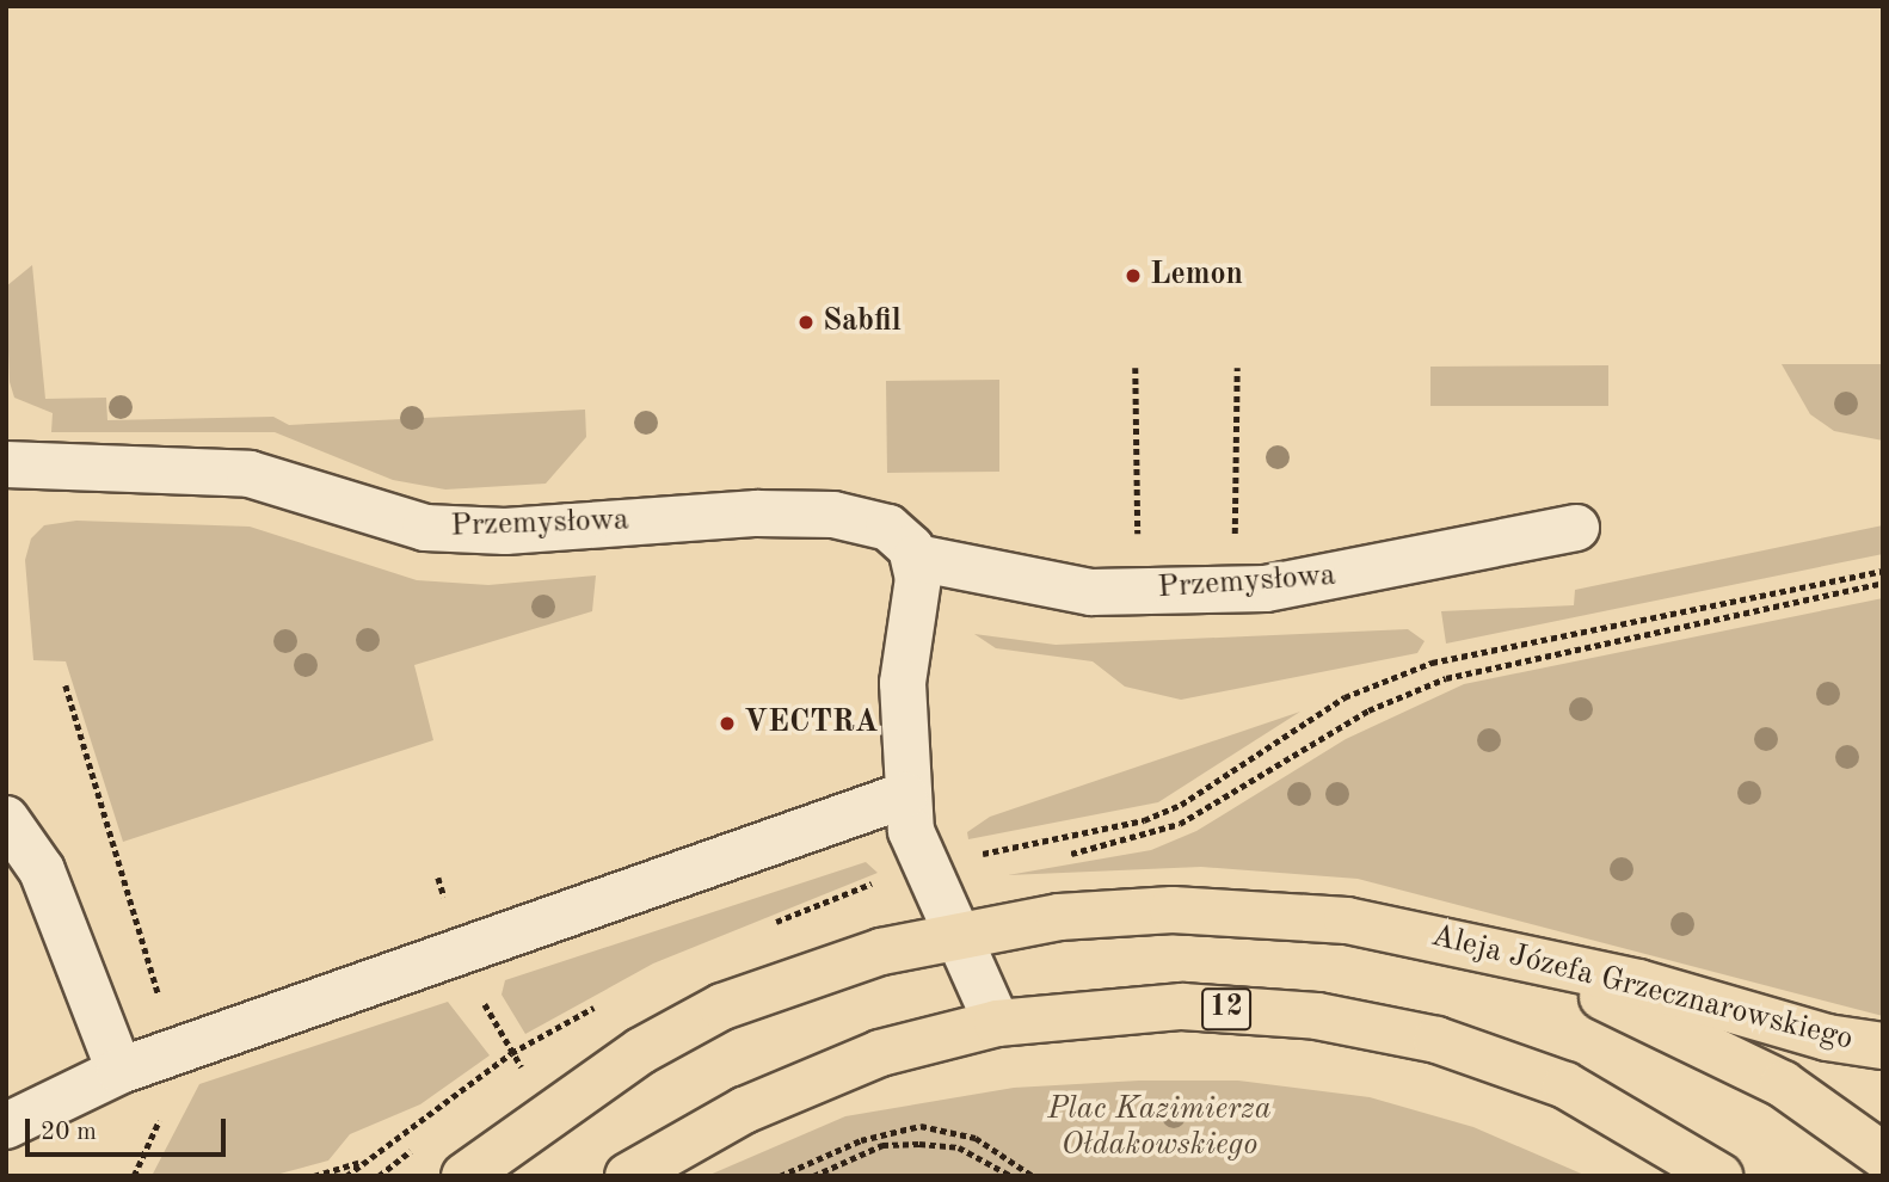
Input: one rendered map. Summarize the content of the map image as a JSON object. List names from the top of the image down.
{
  "streets": {
    "main road": ["Aleja Józefa Grzecznarowskiego", "12"],
    "street": ["Przemysłowa"]
  },
  "parks": ["Plac Kazimierza Ołdakowskiego"],
  "places": ["Lemon", "Sabfil", "VECTRA"],
  "scale_bar": "20 m"
}
